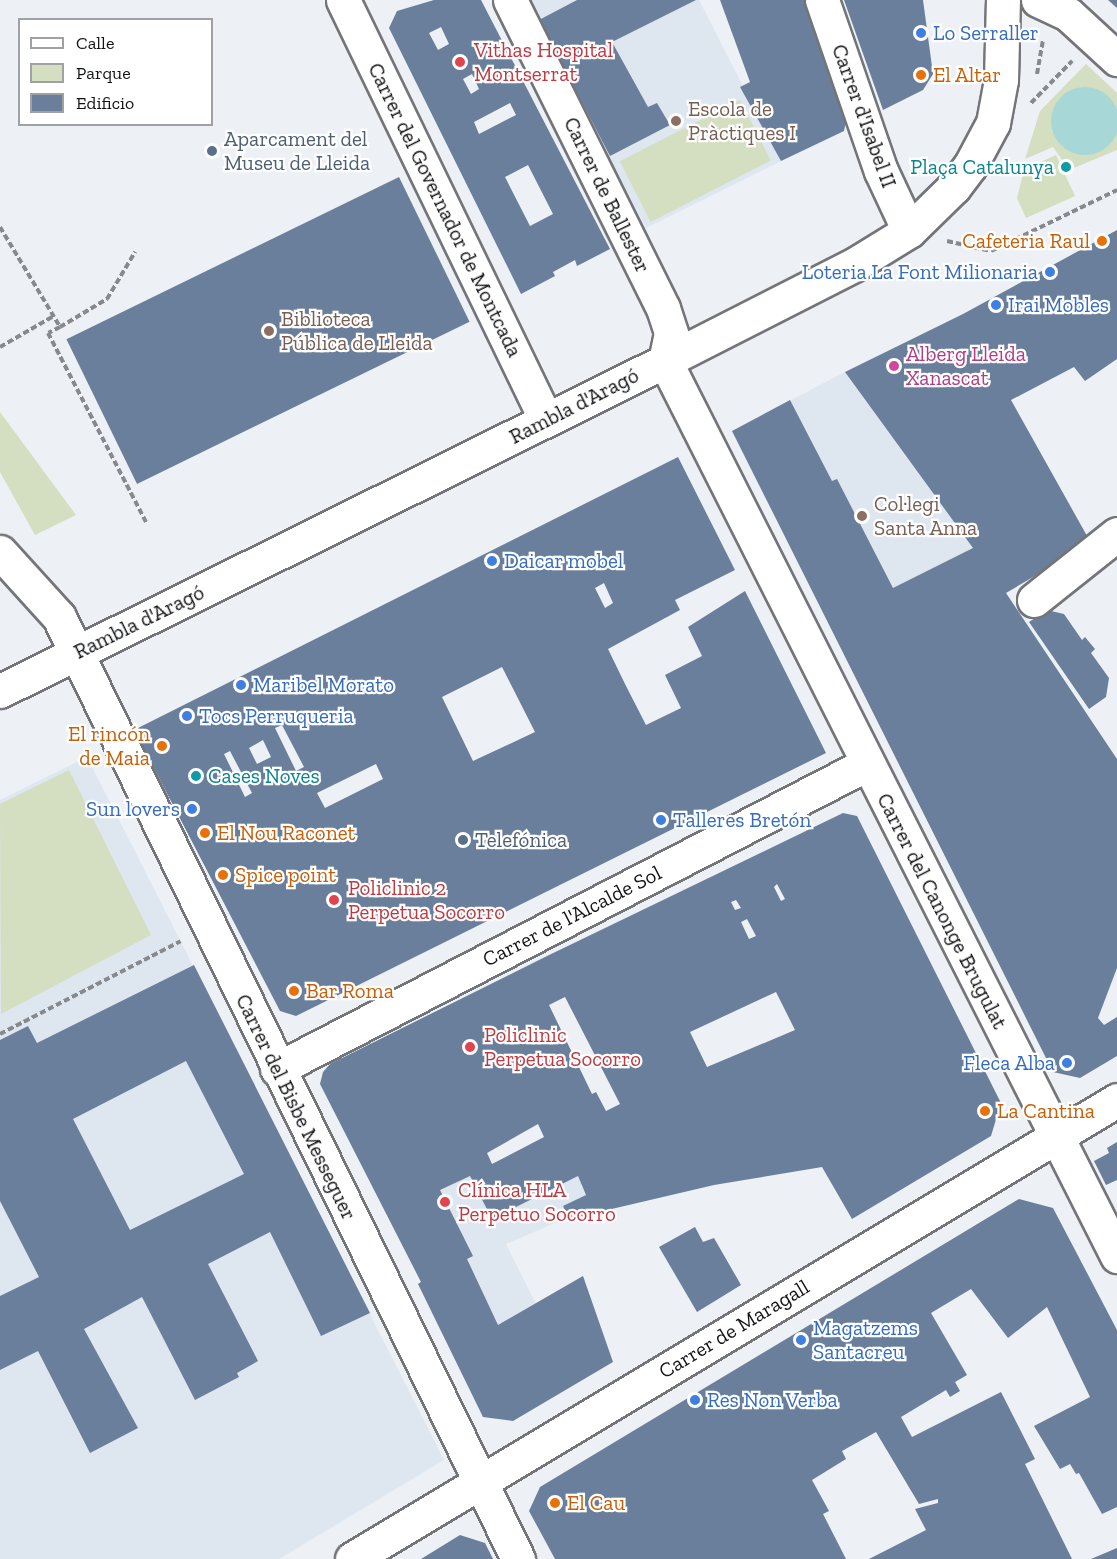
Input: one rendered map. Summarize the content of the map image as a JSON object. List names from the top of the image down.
{
  "streets": {
    "street": [
      "Carrer d'Isabel II",
      "Carrer de Ballester",
      "Carrer del Governador de Montcada",
      "Rambla d'Aragó",
      "Carrer del Canonge Brugulat",
      "Carrer de l'Alcalde Sol",
      "Carrer del Bisbe Messeguer",
      "Carrer de Maragall"
    ]
  },
  "crossings": [
    ["Carrer d'Isabel II", "Rambla d'Aragó"],
    ["Carrer de Ballester", "Rambla d'Aragó"],
    ["Carrer de Ballester", "Carrer del Canonge Brugulat"],
    ["Carrer del Governador de Montcada", "Rambla d'Aragó"],
    ["Rambla d'Aragó", "Carrer del Canonge Brugulat"],
    ["Rambla d'Aragó", "Carrer del Bisbe Messeguer"],
    ["Carrer del Canonge Brugulat", "Carrer de l'Alcalde Sol"],
    ["Carrer del Canonge Brugulat", "Carrer de Maragall"],
    ["Carrer de l'Alcalde Sol", "Carrer del Bisbe Messeguer"],
    ["Carrer del Bisbe Messeguer", "Carrer de Maragall"]
  ],
  "places": [
    "Lo Serraller",
    "Vithas Hospital Montserrat",
    "El Altar",
    "Escola de Pràctiques I",
    "Aparcament del Museu de Lleida",
    "Plaça Catalunya",
    "Cafeteria Raul",
    "Loteria La Font Milionaria",
    "Irai Mobles",
    "Biblioteca Pública de Lleida",
    "Alberg Lleida Xanascat",
    "Col·legi Santa Anna",
    "Daicar mobel",
    "Maribel Morato",
    "Tocs Perruqueria",
    "El rincón de Maia",
    "Cases Noves",
    "Sun lovers",
    "Talleres Bretón",
    "El Nou Raconet",
    "Telefónica",
    "Spice point",
    "Policlinic 2 Perpetua Socorro",
    "Bar Roma",
    "Policlinic Perpetua Socorro",
    "Fleca Alba",
    "La Cantina",
    "Clínica HLA Perpetuo Socorro",
    "Magatzems Santacreu",
    "Res Non Verba",
    "El Cau"
  ],
  "legend": ["Calle", "Parque", "Edificio"]
}
